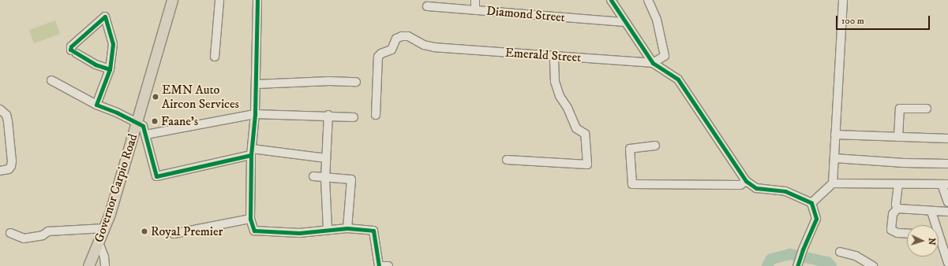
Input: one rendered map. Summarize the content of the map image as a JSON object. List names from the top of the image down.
{
  "streets": {
    "main road": ["Governor Carpio Road"],
    "street": ["Diamond Street", "Emerald Street"]
  },
  "places": ["EMN Auto Aircon Services", "Faane's", "Royal Premier"],
  "scale_bar": "100 m",
  "north": "right"
}
